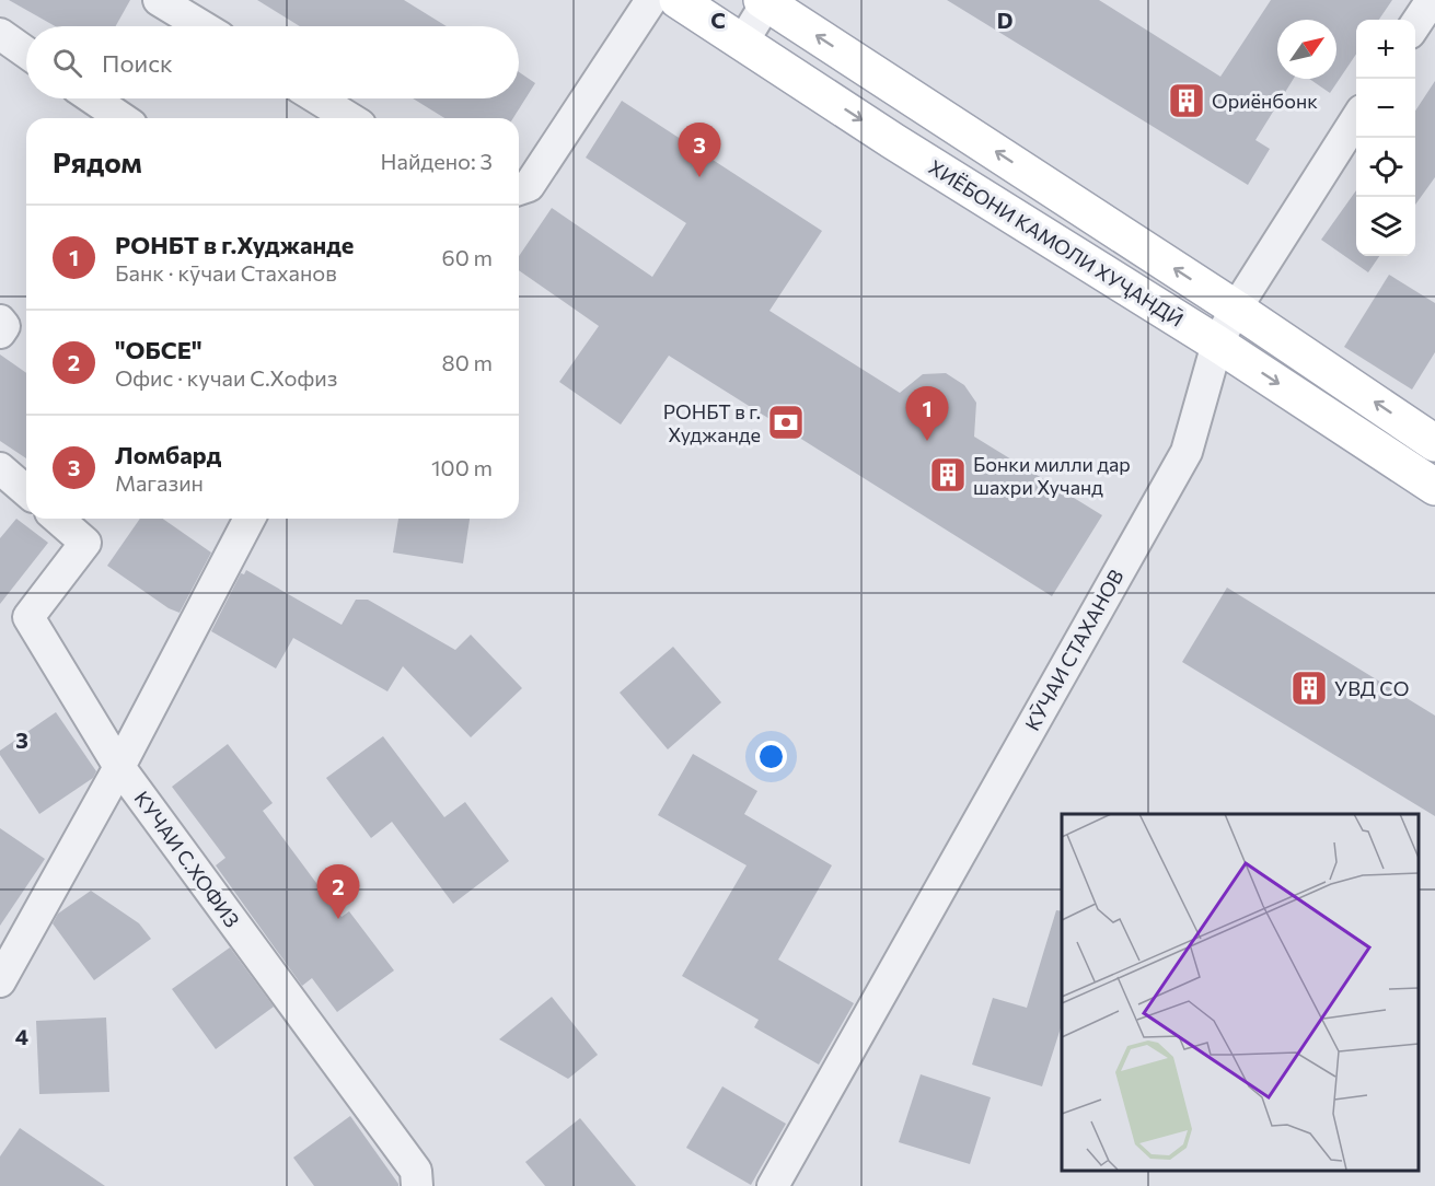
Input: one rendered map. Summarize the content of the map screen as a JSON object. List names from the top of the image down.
{
  "streets": {
    "main road": ["ХИЁБОНИ КАМОЛИ ХУҶАНДӢ"],
    "street": ["КӮЧАИ СТАХАНОВ", "КУЧАИ С.ХОФИЗ"]
  },
  "crossings": [
    ["ХИЁБОНИ КАМОЛИ ХУҶАНДӢ", "КӮЧАИ СТАХАНОВ"]
  ],
  "places": {
    "building": ["Ориёнбонк", "Бонки милли дар шахри Хучанд", "УВД СО"],
    "bank": ["РОНБТ в г. Худжанде"]
  },
  "north": "top right",
  "page": {
    "map_buttons": ["+", "−"],
    "search": "Поиск",
    "heading": ["Рядом", "Найдено: 3"],
    "pins": ["3", "1", "2"],
    "list": [
      {
        "mark": "1",
        "name": "РОНБТ в г.Худжанде",
        "note": "Банк · кӯчаи Стаханов",
        "value": "60 m"
      },
      {
        "mark": "2",
        "name": "\"ОБСЕ\"",
        "note": "Офис · кучаи С.Хофиз",
        "value": "80 m"
      },
      {
        "mark": "3",
        "name": "Ломбард",
        "note": "Магазин",
        "value": "100 m"
      }
    ]
  },
  "grid": {
    "columns": ["C", "D"],
    "rows": ["3", "4"]
  }
}
